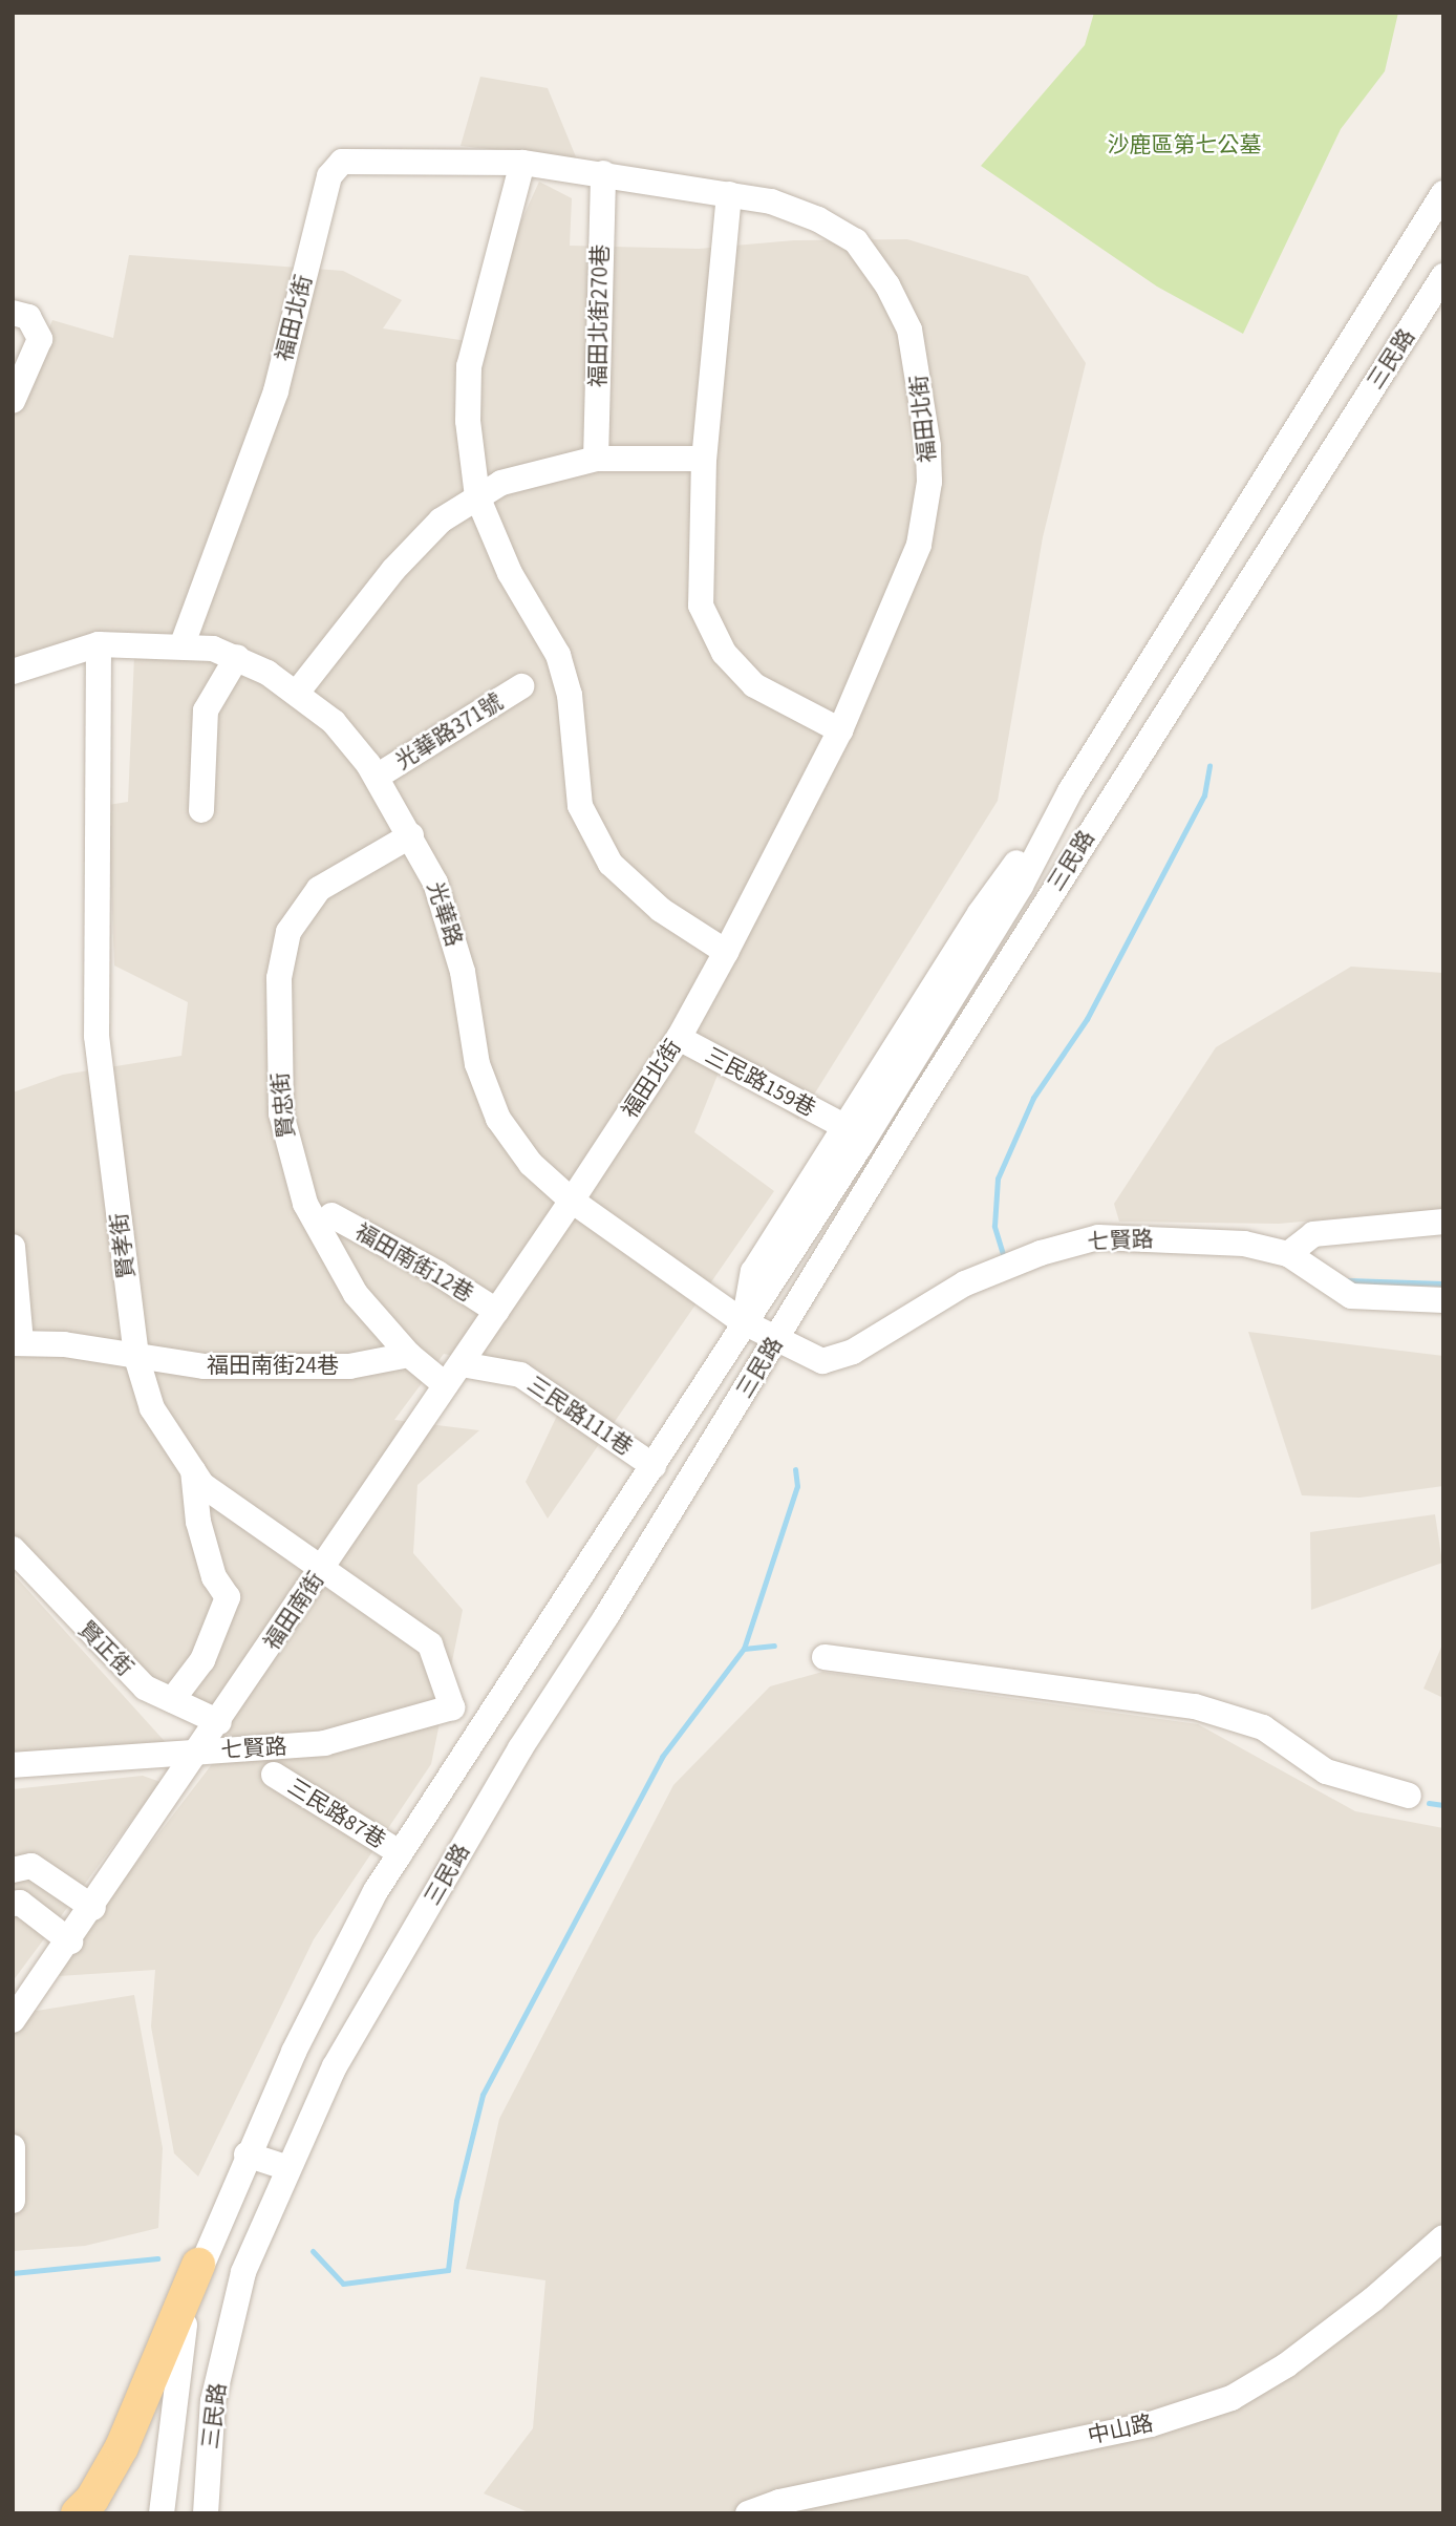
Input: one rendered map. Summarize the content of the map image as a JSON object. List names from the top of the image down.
{
  "streets": {
    "street": [
      "福田北街270巷",
      "福田北街",
      "三民路",
      "光華路371號",
      "光華路",
      "三民路159巷",
      "賢忠街",
      "七賢路",
      "賢孝街",
      "福田南街12巷",
      "福田南街24巷",
      "三民路111巷",
      "福田南街",
      "賢正街",
      "三民路87巷",
      "中山路"
    ]
  },
  "crossings": [
    ["福田北街270巷", "福田北街"],
    ["福田北街", "光華路"],
    ["福田北街", "三民路159巷"],
    ["福田北街", "福田南街"],
    ["三民路", "光華路"],
    ["三民路", "三民路159巷"],
    ["三民路", "七賢路"],
    ["三民路", "三民路111巷"],
    ["三民路", "三民路87巷"],
    ["光華路371號", "光華路"],
    ["光華路", "賢忠街"],
    ["光華路", "七賢路"],
    ["光華路", "賢孝街"],
    ["光華路", "福田南街"],
    ["賢忠街", "福田南街24巷"],
    ["賢忠街", "三民路111巷"],
    ["賢忠街", "福田南街"],
    ["七賢路", "賢孝街"],
    ["七賢路", "福田南街"],
    ["賢孝街", "福田南街24巷"],
    ["賢孝街", "福田南街"],
    ["福田南街12巷", "福田南街"],
    ["三民路111巷", "福田南街"],
    ["福田南街", "賢正街"]
  ],
  "parks": ["沙鹿區第七公墓"]
}
